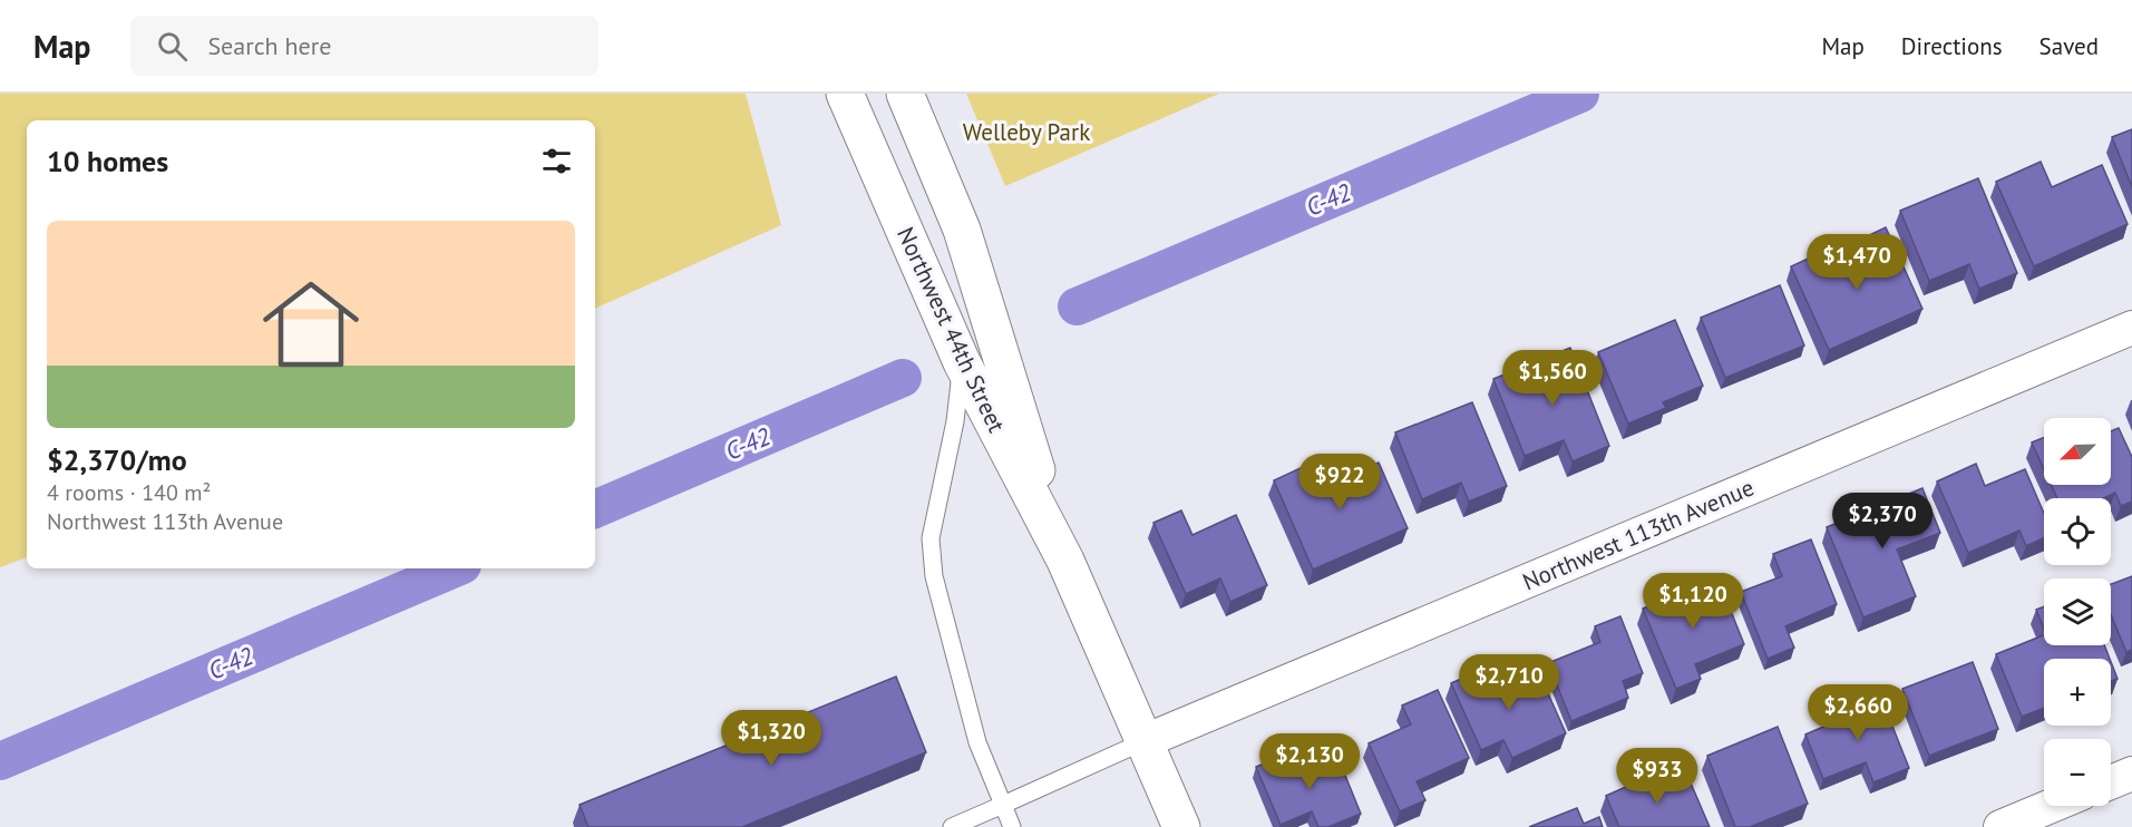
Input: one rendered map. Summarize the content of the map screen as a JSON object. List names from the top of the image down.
{
  "streets": {
    "street": ["Northwest 44th Street", "Northwest 113th Avenue"]
  },
  "crossings": [
    ["Northwest 44th Street", "Northwest 113th Avenue"]
  ],
  "water": ["C-42"],
  "parks": ["Welleby Park"],
  "north": "bottom left",
  "page": {
    "header": "Map",
    "search": "Search here",
    "nav": ["Map", "Directions", "Saved"],
    "heading": "10 homes",
    "list": [
      {
        "name": "$2,370/mo",
        "note": "4 rooms · 140 m² · Northwest 113th Avenue"
      }
    ],
    "price": [
      "$1,470",
      "$1,560",
      "$922",
      "$2,370",
      "$1,120",
      "$2,710",
      "$2,660",
      "$1,320",
      "$2,130",
      "$933"
    ],
    "map_buttons": ["+", "−"]
  }
}
